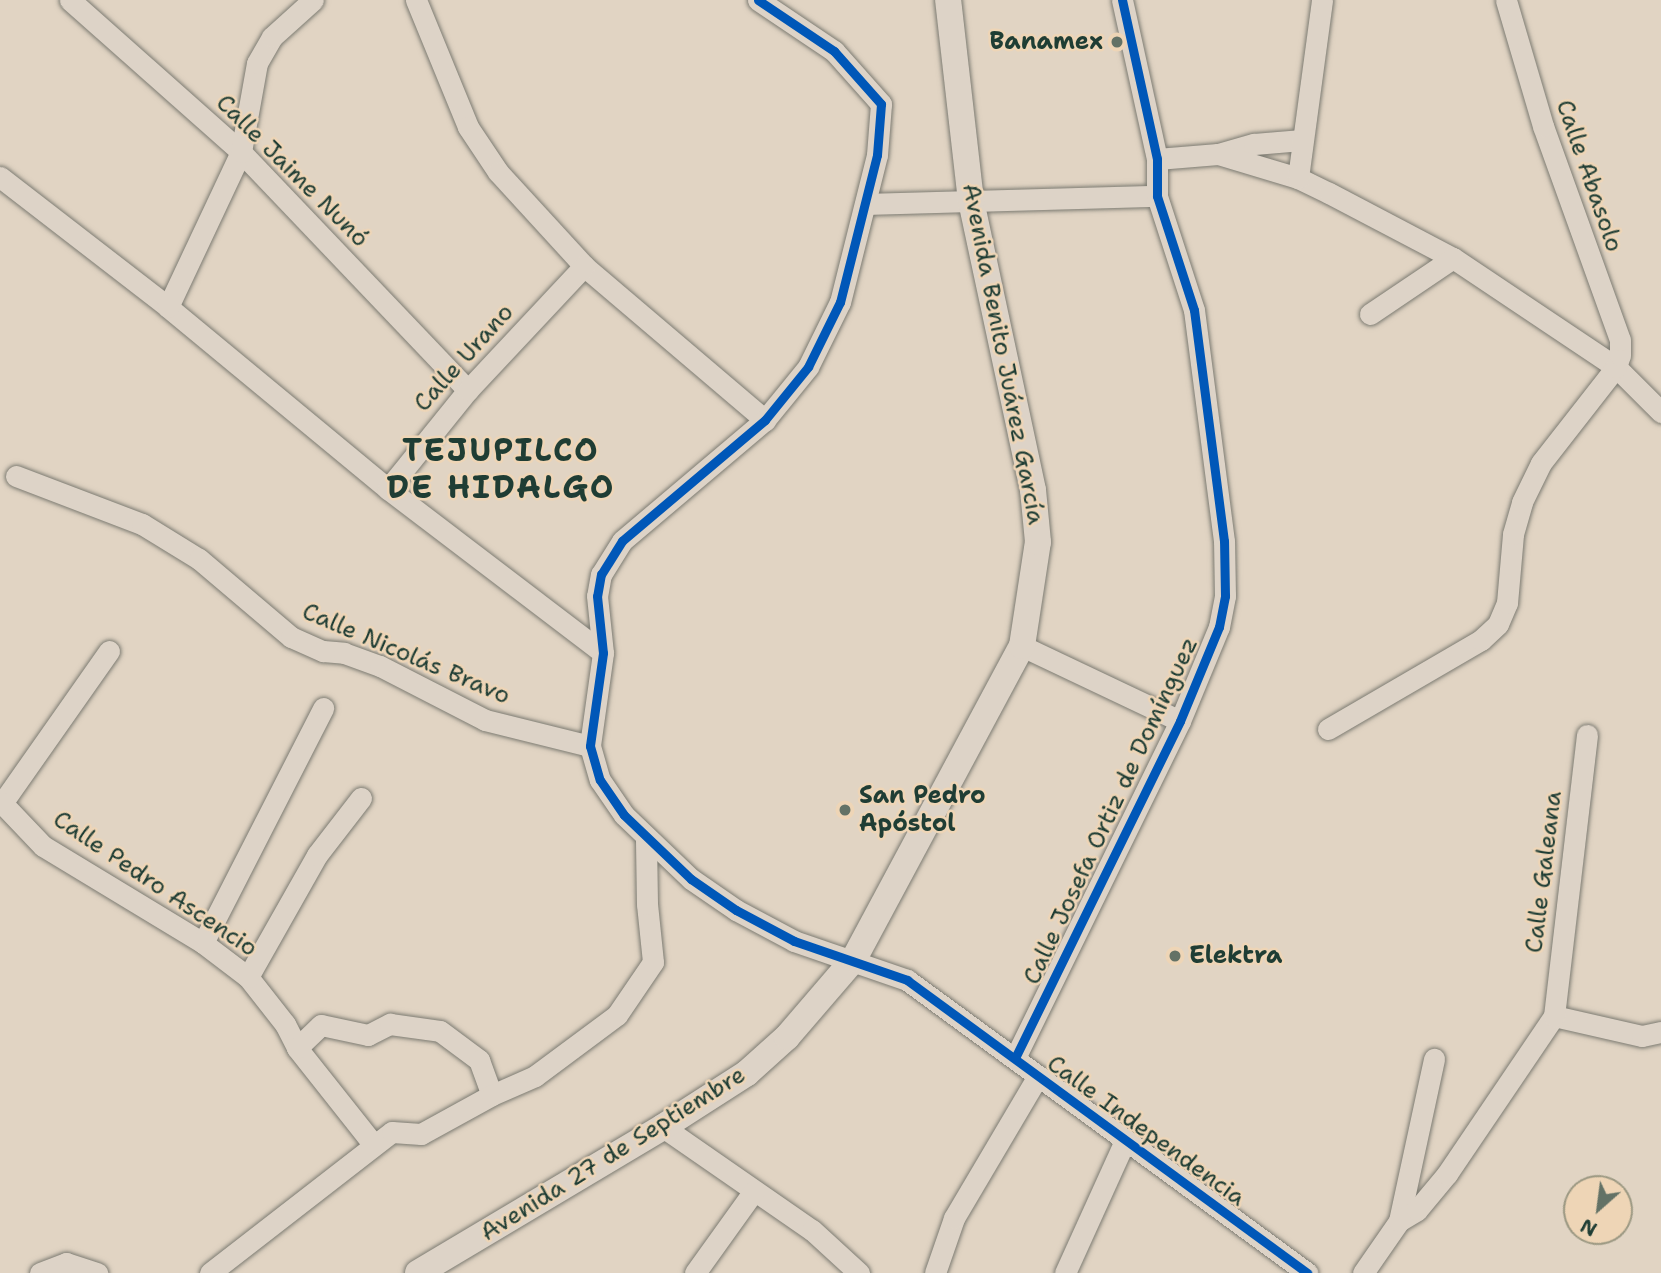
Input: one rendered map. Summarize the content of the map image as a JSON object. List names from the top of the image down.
{
  "streets": {
    "main road": ["Avenida Benito Juárez García", "Avenida 27 de Septiembre"],
    "street": [
      "Calle Jaime Nunó",
      "Calle Abasolo",
      "Calle Urano",
      "Calle Nicolás Bravo",
      "Calle Josefa Ortiz de Domínguez",
      "Calle Galeana",
      "Calle Pedro Ascencio",
      "Calle Independencia"
    ]
  },
  "crossings": [
    ["Calle Jaime Nunó", "Calle Urano"],
    ["Avenida Benito Juárez García", "Calle Independencia"],
    ["Avenida Benito Juárez García", "Avenida 27 de Septiembre"],
    ["Calle Josefa Ortiz de Domínguez", "Calle Independencia"],
    ["Calle Independencia", "Avenida 27 de Septiembre"]
  ],
  "districts": ["TEJUPILCO DE HIDALGO"],
  "places": ["Banamex", "San Pedro Apóstol", "Elektra"],
  "north": "bottom left"
}
